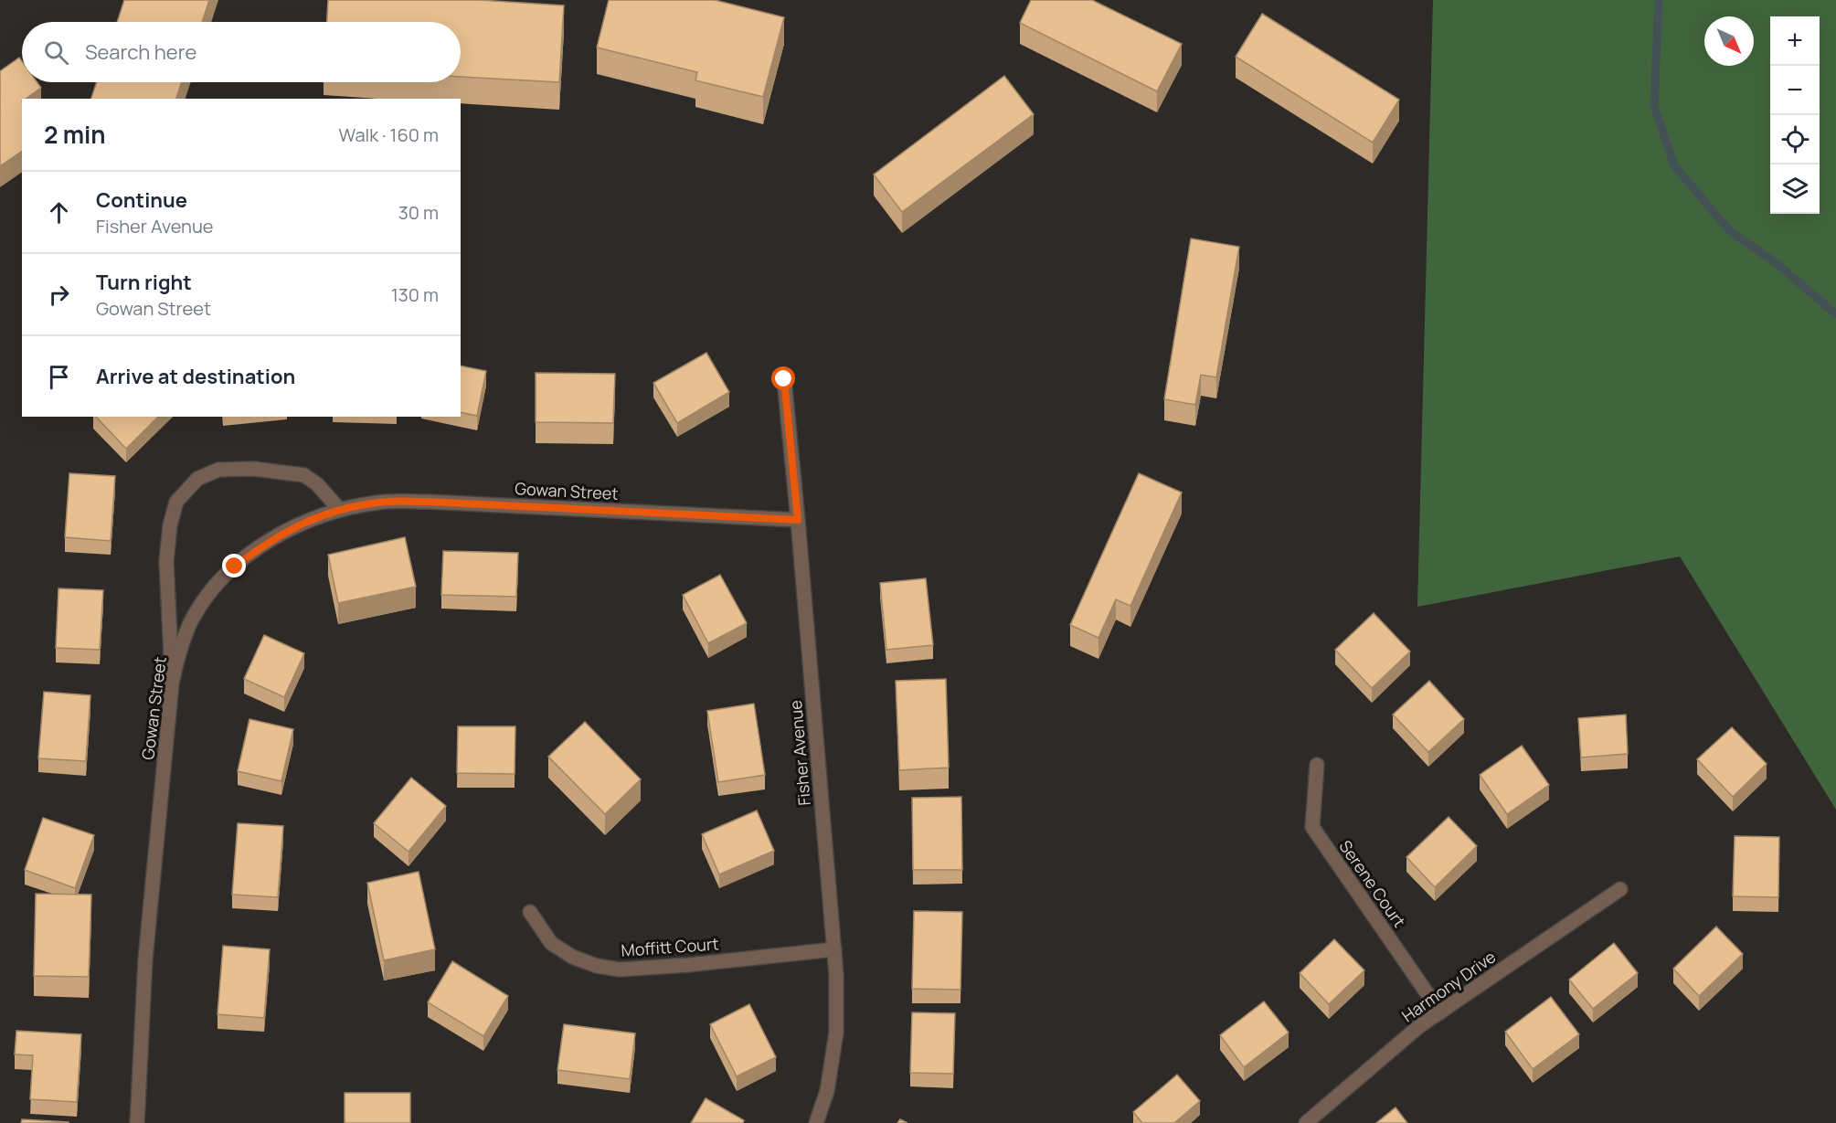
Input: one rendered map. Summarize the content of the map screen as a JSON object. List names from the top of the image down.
{
  "streets": {
    "street": [
      "Gowan Street",
      "Fisher Avenue",
      "Serene Court",
      "Moffitt Court",
      "Harmony Drive"
    ]
  },
  "crossings": [
    ["Gowan Street", "Fisher Avenue"],
    ["Fisher Avenue", "Moffitt Court"],
    ["Serene Court", "Harmony Drive"]
  ],
  "north": "bottom right",
  "page": {
    "map_buttons": ["+", "−"],
    "search": "Search here",
    "heading": ["2 min", "Walk · 160 m"],
    "list": [
      ["Continue", "Fisher Avenue", "30 m"],
      ["Turn right", "Gowan Street", "130 m"],
      "Arrive at destination"
    ]
  }
}
